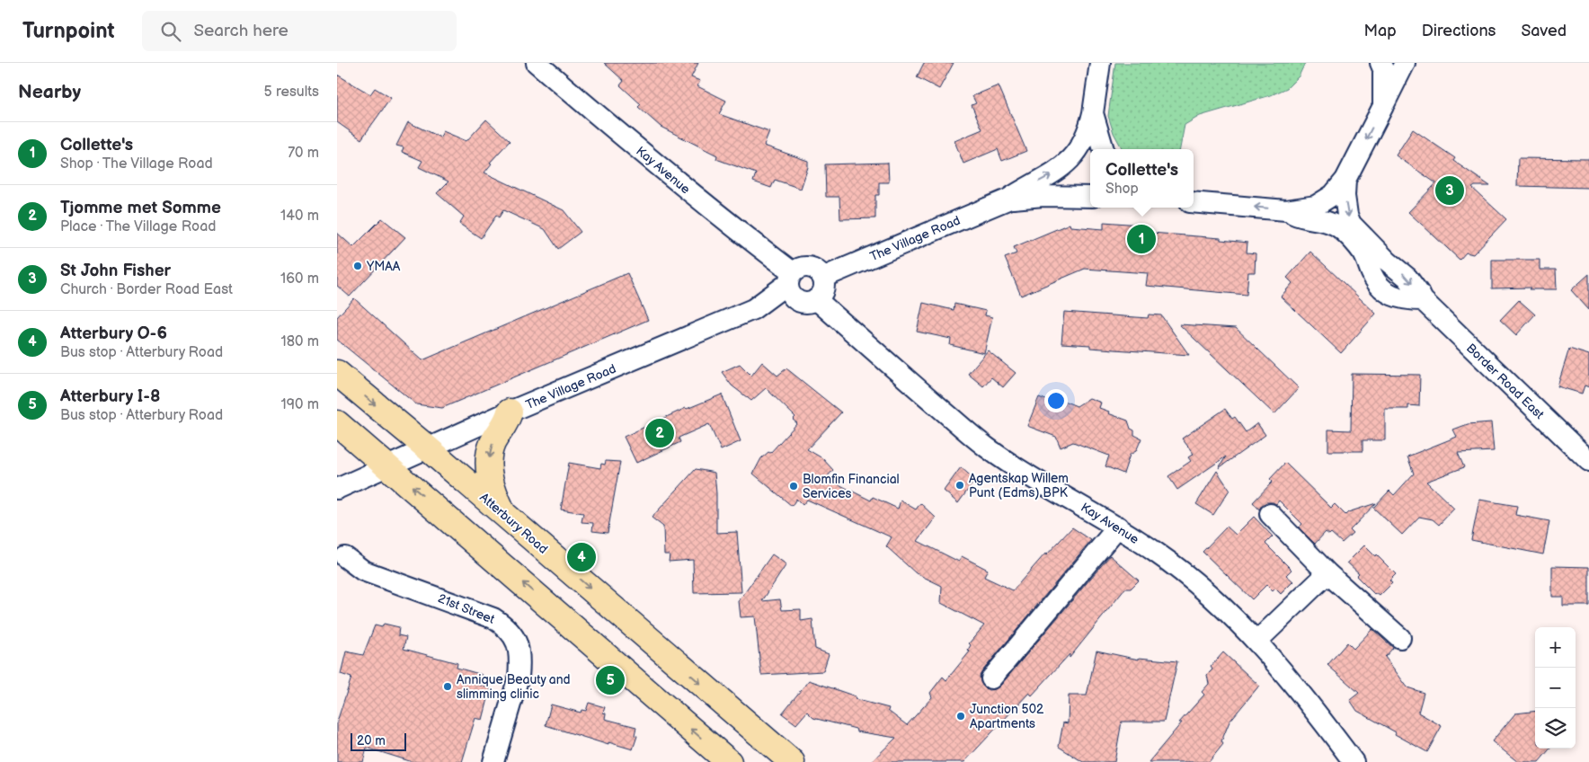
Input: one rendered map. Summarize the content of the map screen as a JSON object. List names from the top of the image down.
{
  "streets": {
    "main road": ["Atterbury Road"],
    "street": [
      "Kay Avenue",
      "The Village Road",
      "Border Road East",
      "21st Street"
    ]
  },
  "crossings": [
    ["Kay Avenue", "The Village Road"],
    ["The Village Road", "Atterbury Road"]
  ],
  "places": [
    "YMAA",
    "Agentskap Willem Punt (Edms) BPK",
    "Blomfin Financial Services",
    "Annique Beauty and slimming clinic",
    "Junction 502 Apartments"
  ],
  "scale_bar": "20 m",
  "page": {
    "header": "Turnpoint",
    "search": "Search here",
    "nav": ["Map", "Directions", "Saved"],
    "heading": ["Nearby", "5 results"],
    "list": [
      {
        "mark": "1",
        "name": "Collette's",
        "note": "Shop · The Village Road",
        "value": "70 m"
      },
      {
        "mark": "2",
        "name": "Tjomme met Somme",
        "note": "Place · The Village Road",
        "value": "140 m"
      },
      {
        "mark": "3",
        "name": "St John Fisher",
        "note": "Church · Border Road East",
        "value": "160 m"
      },
      {
        "mark": "4",
        "name": "Atterbury O-6",
        "note": "Bus stop · Atterbury Road",
        "value": "180 m"
      },
      {
        "mark": "5",
        "name": "Atterbury I-8",
        "note": "Bus stop · Atterbury Road",
        "value": "190 m"
      }
    ],
    "popup": ["Collette's", "Shop"],
    "pins": [
      "3",
      "1",
      "2",
      "4",
      "5"
    ],
    "map_buttons": ["+", "−"],
    "scale": "20 m"
  }
}
